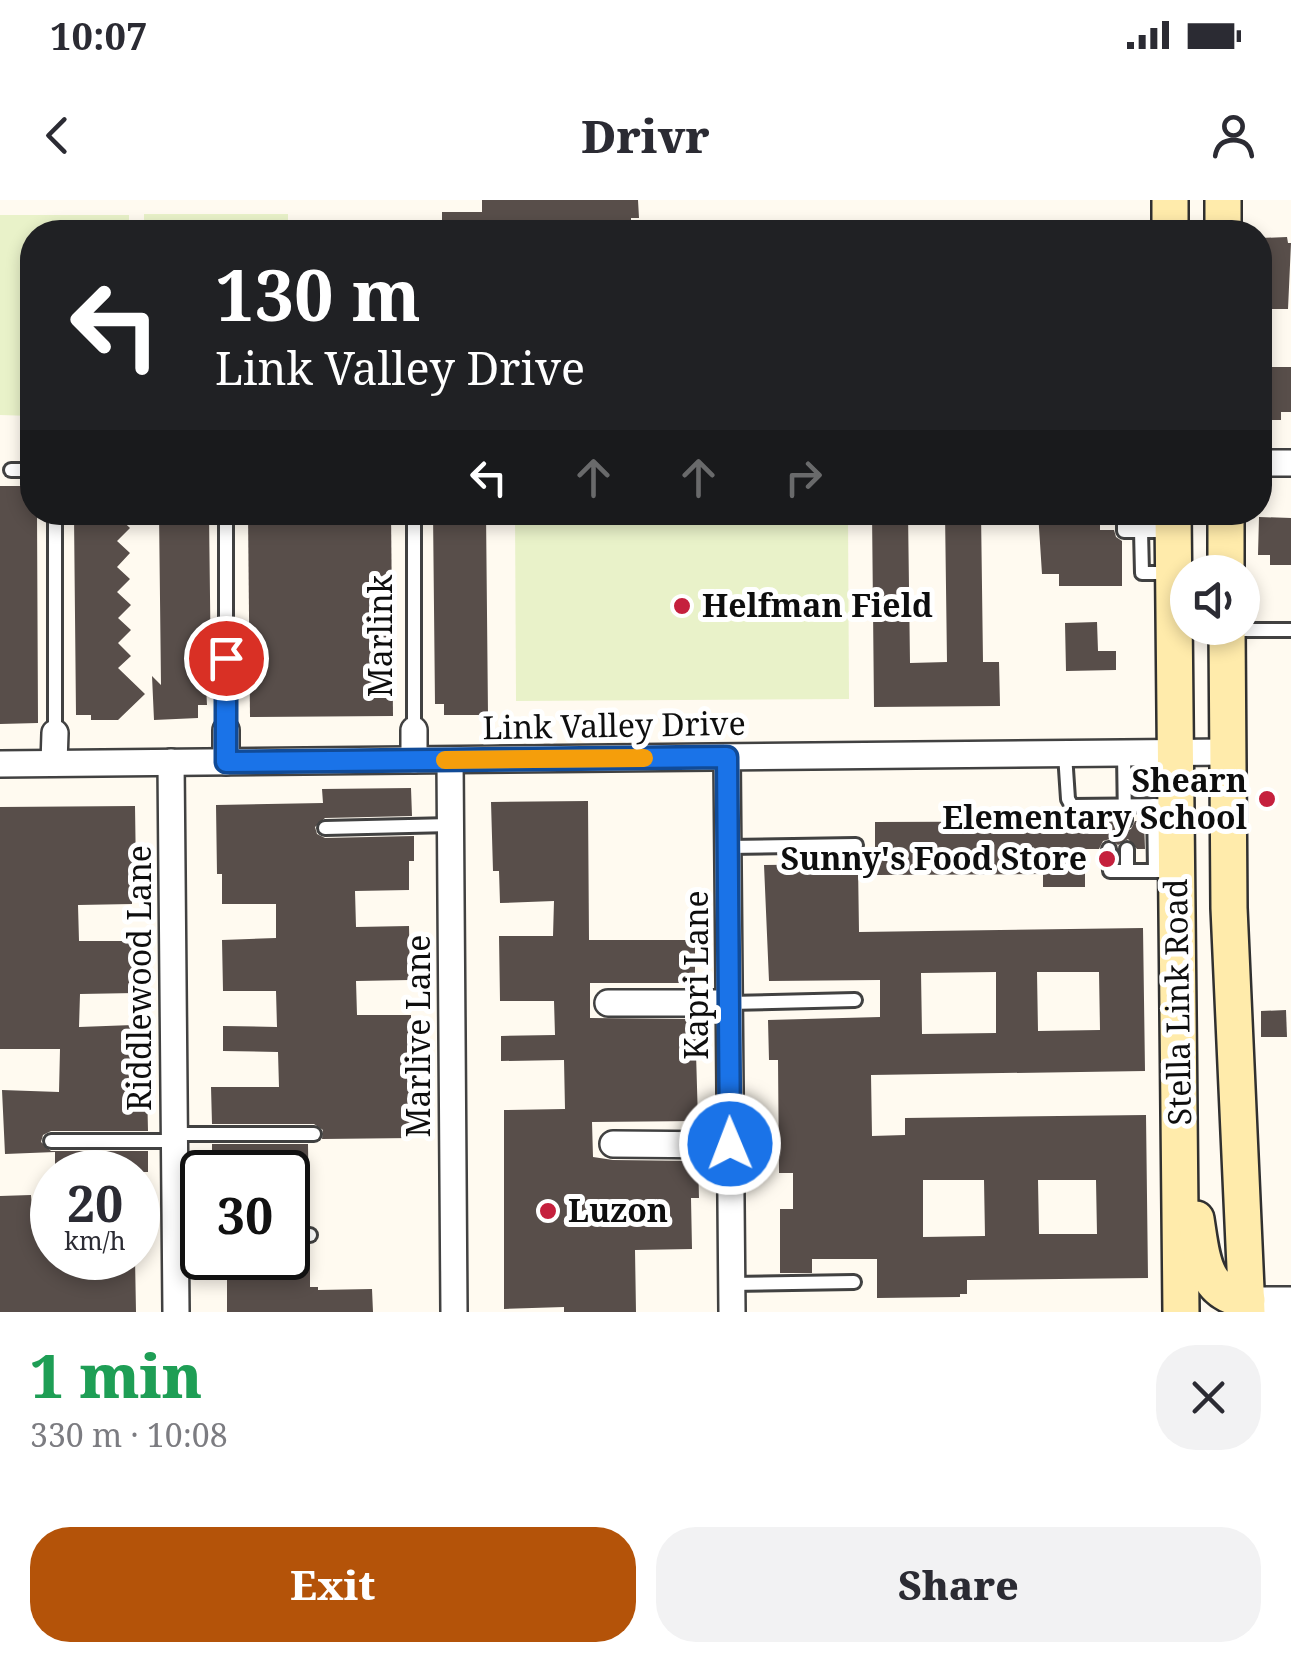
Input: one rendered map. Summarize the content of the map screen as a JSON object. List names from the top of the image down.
{
  "streets": {
    "main road": ["Stella Link Road"],
    "street": [
      "Marlink",
      "Link Valley Drive",
      "Kapri Lane",
      "Riddlewood Lane",
      "Marlive Lane"
    ]
  },
  "crossings": [
    ["Marlink", "Link Valley Drive"],
    ["Link Valley Drive", "Kapri Lane"],
    ["Link Valley Drive", "Riddlewood Lane"],
    ["Link Valley Drive", "Stella Link Road"],
    ["Link Valley Drive", "Marlive Lane"]
  ],
  "places": [
    "Helfman Field",
    "Shearn Elementary School",
    "Sunny's Food Store",
    "Luzon"
  ],
  "page": {
    "status": "10:07",
    "header": "Drivr",
    "turn": ["130 m", "Link Valley Drive"],
    "speed": "20 km/h",
    "limit": "30",
    "heading": ["1 min", "330 m · 10:08"],
    "buttons": ["Exit", "Share"]
  }
}
